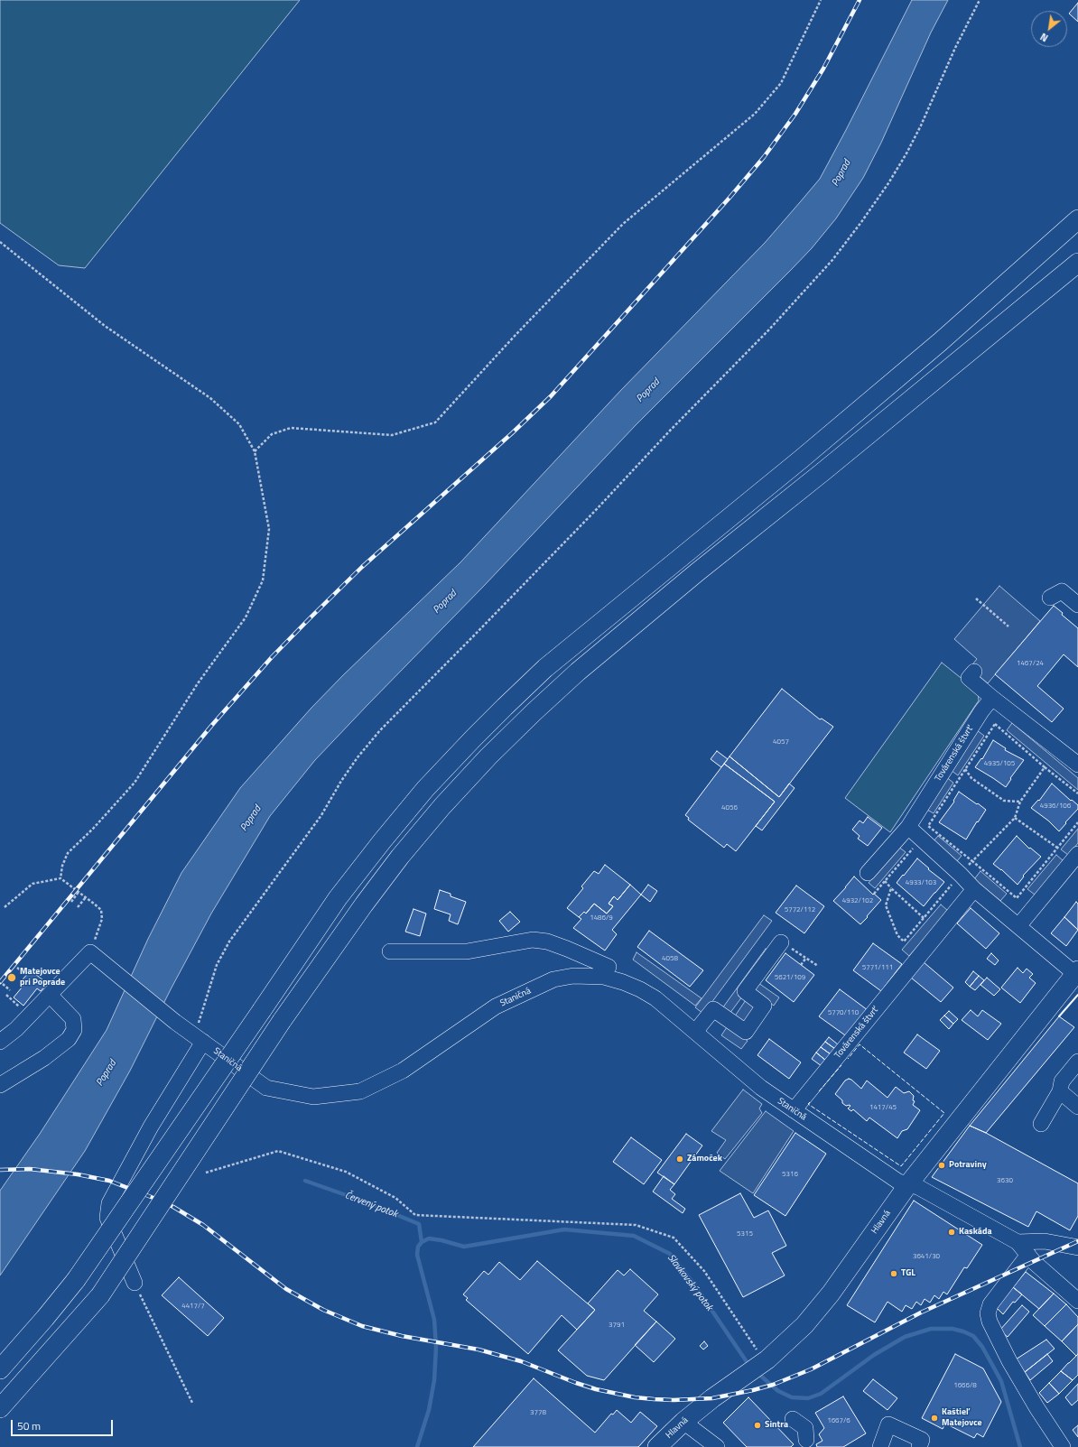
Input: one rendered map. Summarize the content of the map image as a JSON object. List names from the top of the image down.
{
  "streets": {
    "main road": ["Hlavná"],
    "street": ["Továrenská štvrť", "Staničná"]
  },
  "crossings": [
    ["Továrenská štvrť", "Staničná"],
    ["Staničná", "Hlavná"]
  ],
  "water": ["Poprad", "Červený potok", "Slavkovský potok"],
  "places": [
    "Matejovce pri Poprade",
    "Zámoček",
    "Potraviny",
    "Kaskáda",
    "TGL",
    "Kaštieľ Matejovce",
    "Sintra"
  ],
  "house_numbers": [
    "1467/24",
    "4057",
    "4935/105",
    "4936/106",
    "4056",
    "4933/103",
    "4932/102",
    "5772/112",
    "1486/9",
    "4058",
    "5771/111",
    "5621/109",
    "5770/110",
    "1417/45",
    "5316",
    "3630",
    "5315",
    "3641/30",
    "4417/7",
    "3791",
    "1666/8",
    "3778",
    "1667/6"
  ],
  "scale_bar": "50 m",
  "north": "bottom left"
}
